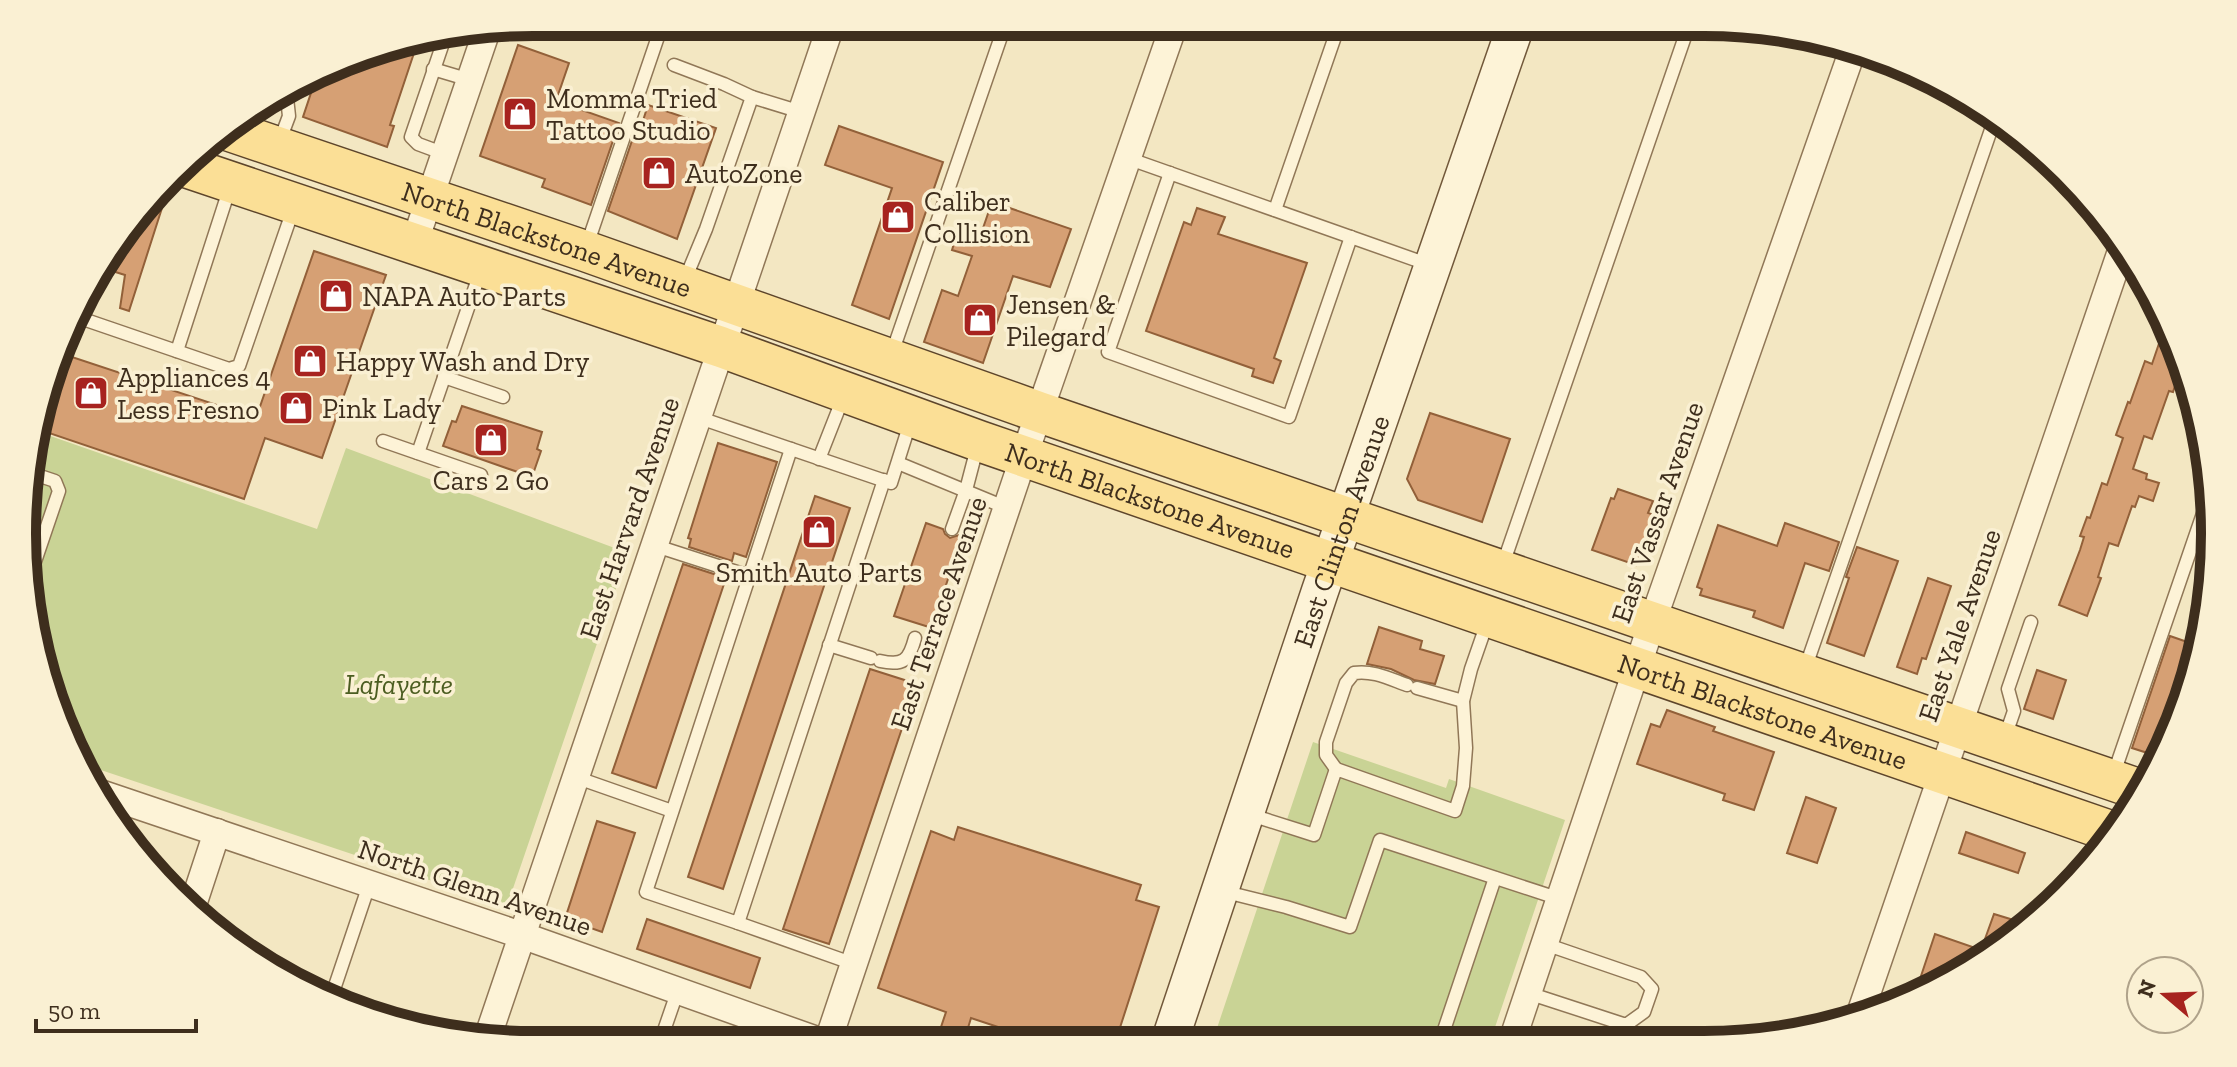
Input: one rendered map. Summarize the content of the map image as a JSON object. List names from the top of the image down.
{
  "streets": {
    "main road": ["North Blackstone Avenue", "East Clinton Avenue"],
    "street": [
      "East Vassar Avenue",
      "East Harvard Avenue",
      "East Terrace Avenue",
      "East Yale Avenue",
      "North Glenn Avenue"
    ]
  },
  "crossings": [
    ["North Blackstone Avenue", "East Vassar Avenue"],
    ["North Blackstone Avenue", "East Harvard Avenue"],
    ["North Blackstone Avenue", "East Clinton Avenue"],
    ["North Blackstone Avenue", "East Terrace Avenue"],
    ["North Blackstone Avenue", "East Yale Avenue"],
    ["East Harvard Avenue", "North Glenn Avenue"]
  ],
  "parks": ["Lafayette"],
  "places": {
    "shop": [
      "Momma Tried Tattoo Studio",
      "AutoZone",
      "Caliber Collision",
      "NAPA Auto Parts",
      "Jensen & Pilegard",
      "Happy Wash and Dry",
      "Appliances 4 Less Fresno",
      "Pink Lady",
      "Cars 2 Go",
      "Smith Auto Parts"
    ]
  },
  "scale_bar": "50 m",
  "north": "left"
}
